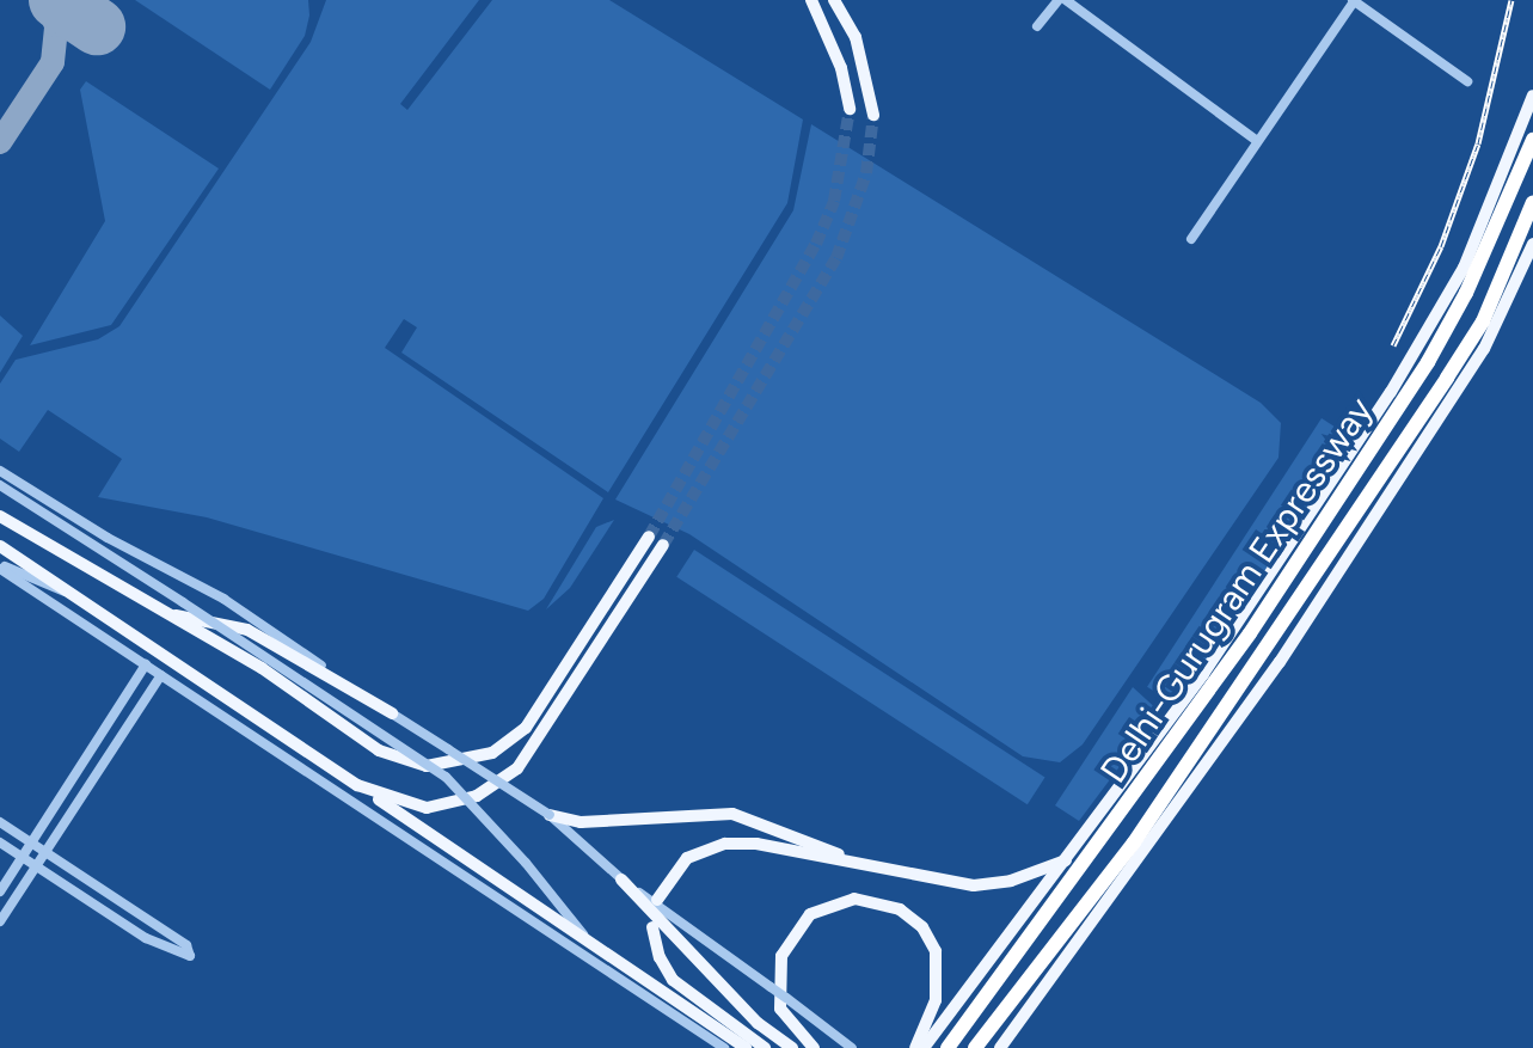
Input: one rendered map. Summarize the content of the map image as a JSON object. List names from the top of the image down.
{
  "streets": {
    "highway": ["Delhi-Gurugram Expressway"]
  }
}
